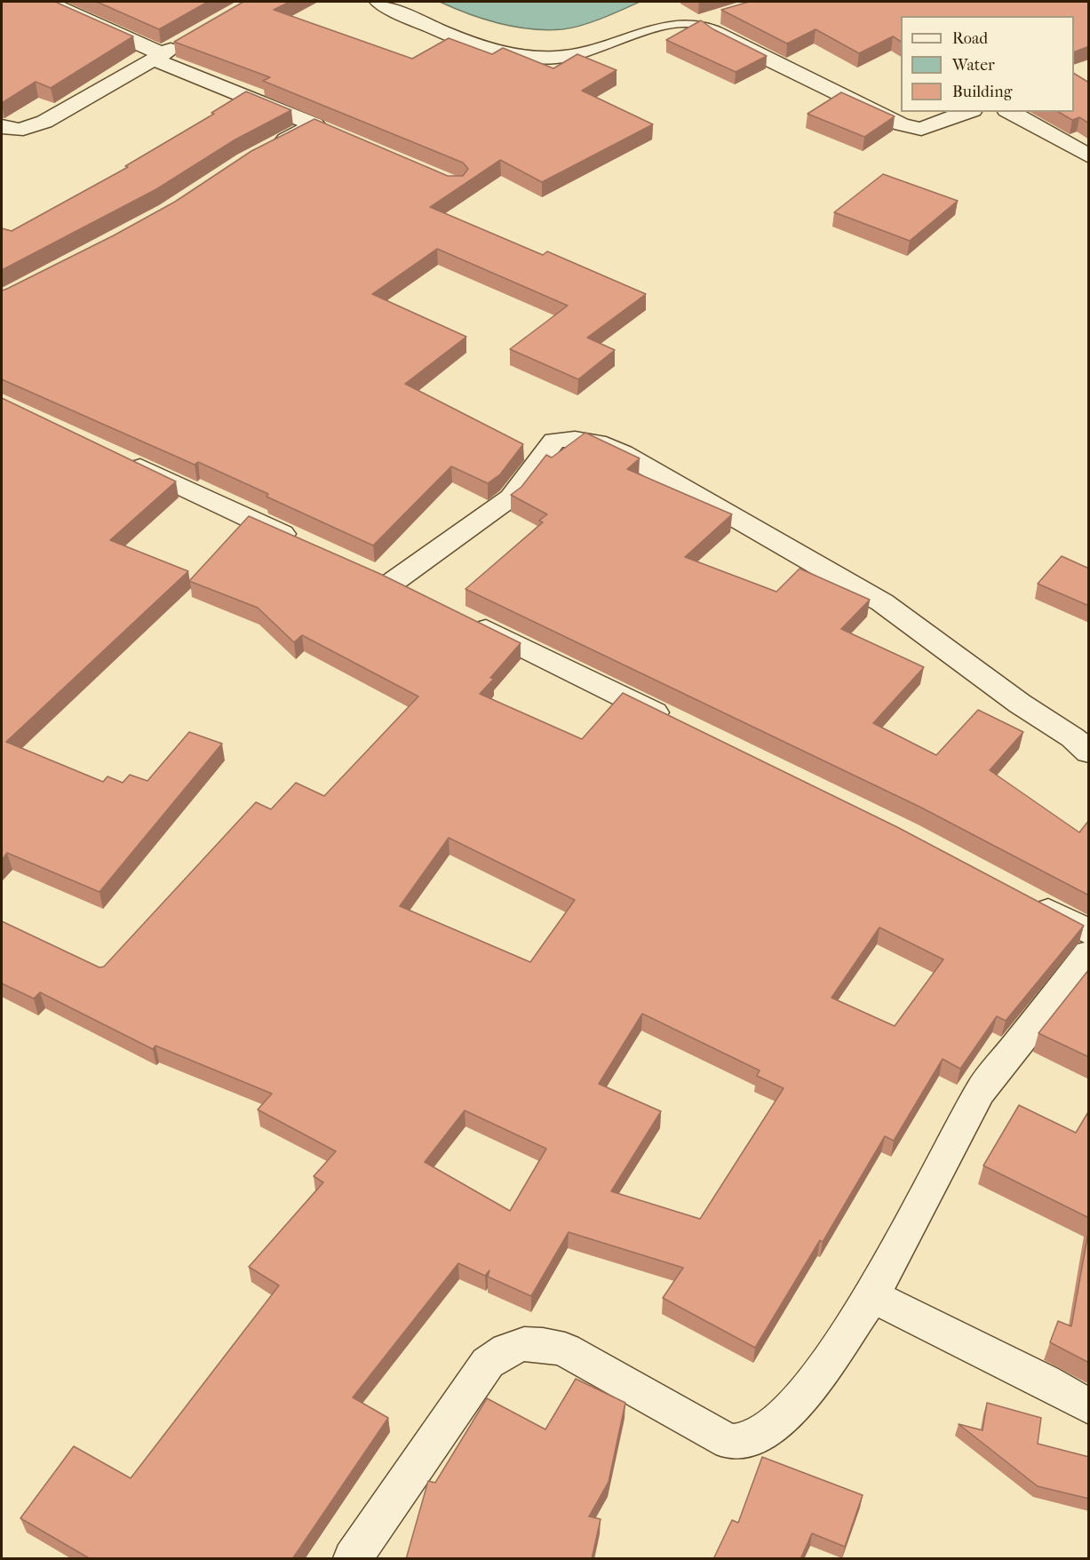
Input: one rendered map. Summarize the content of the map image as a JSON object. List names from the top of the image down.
{
  "legend": ["Road", "Water", "Building"]
}
